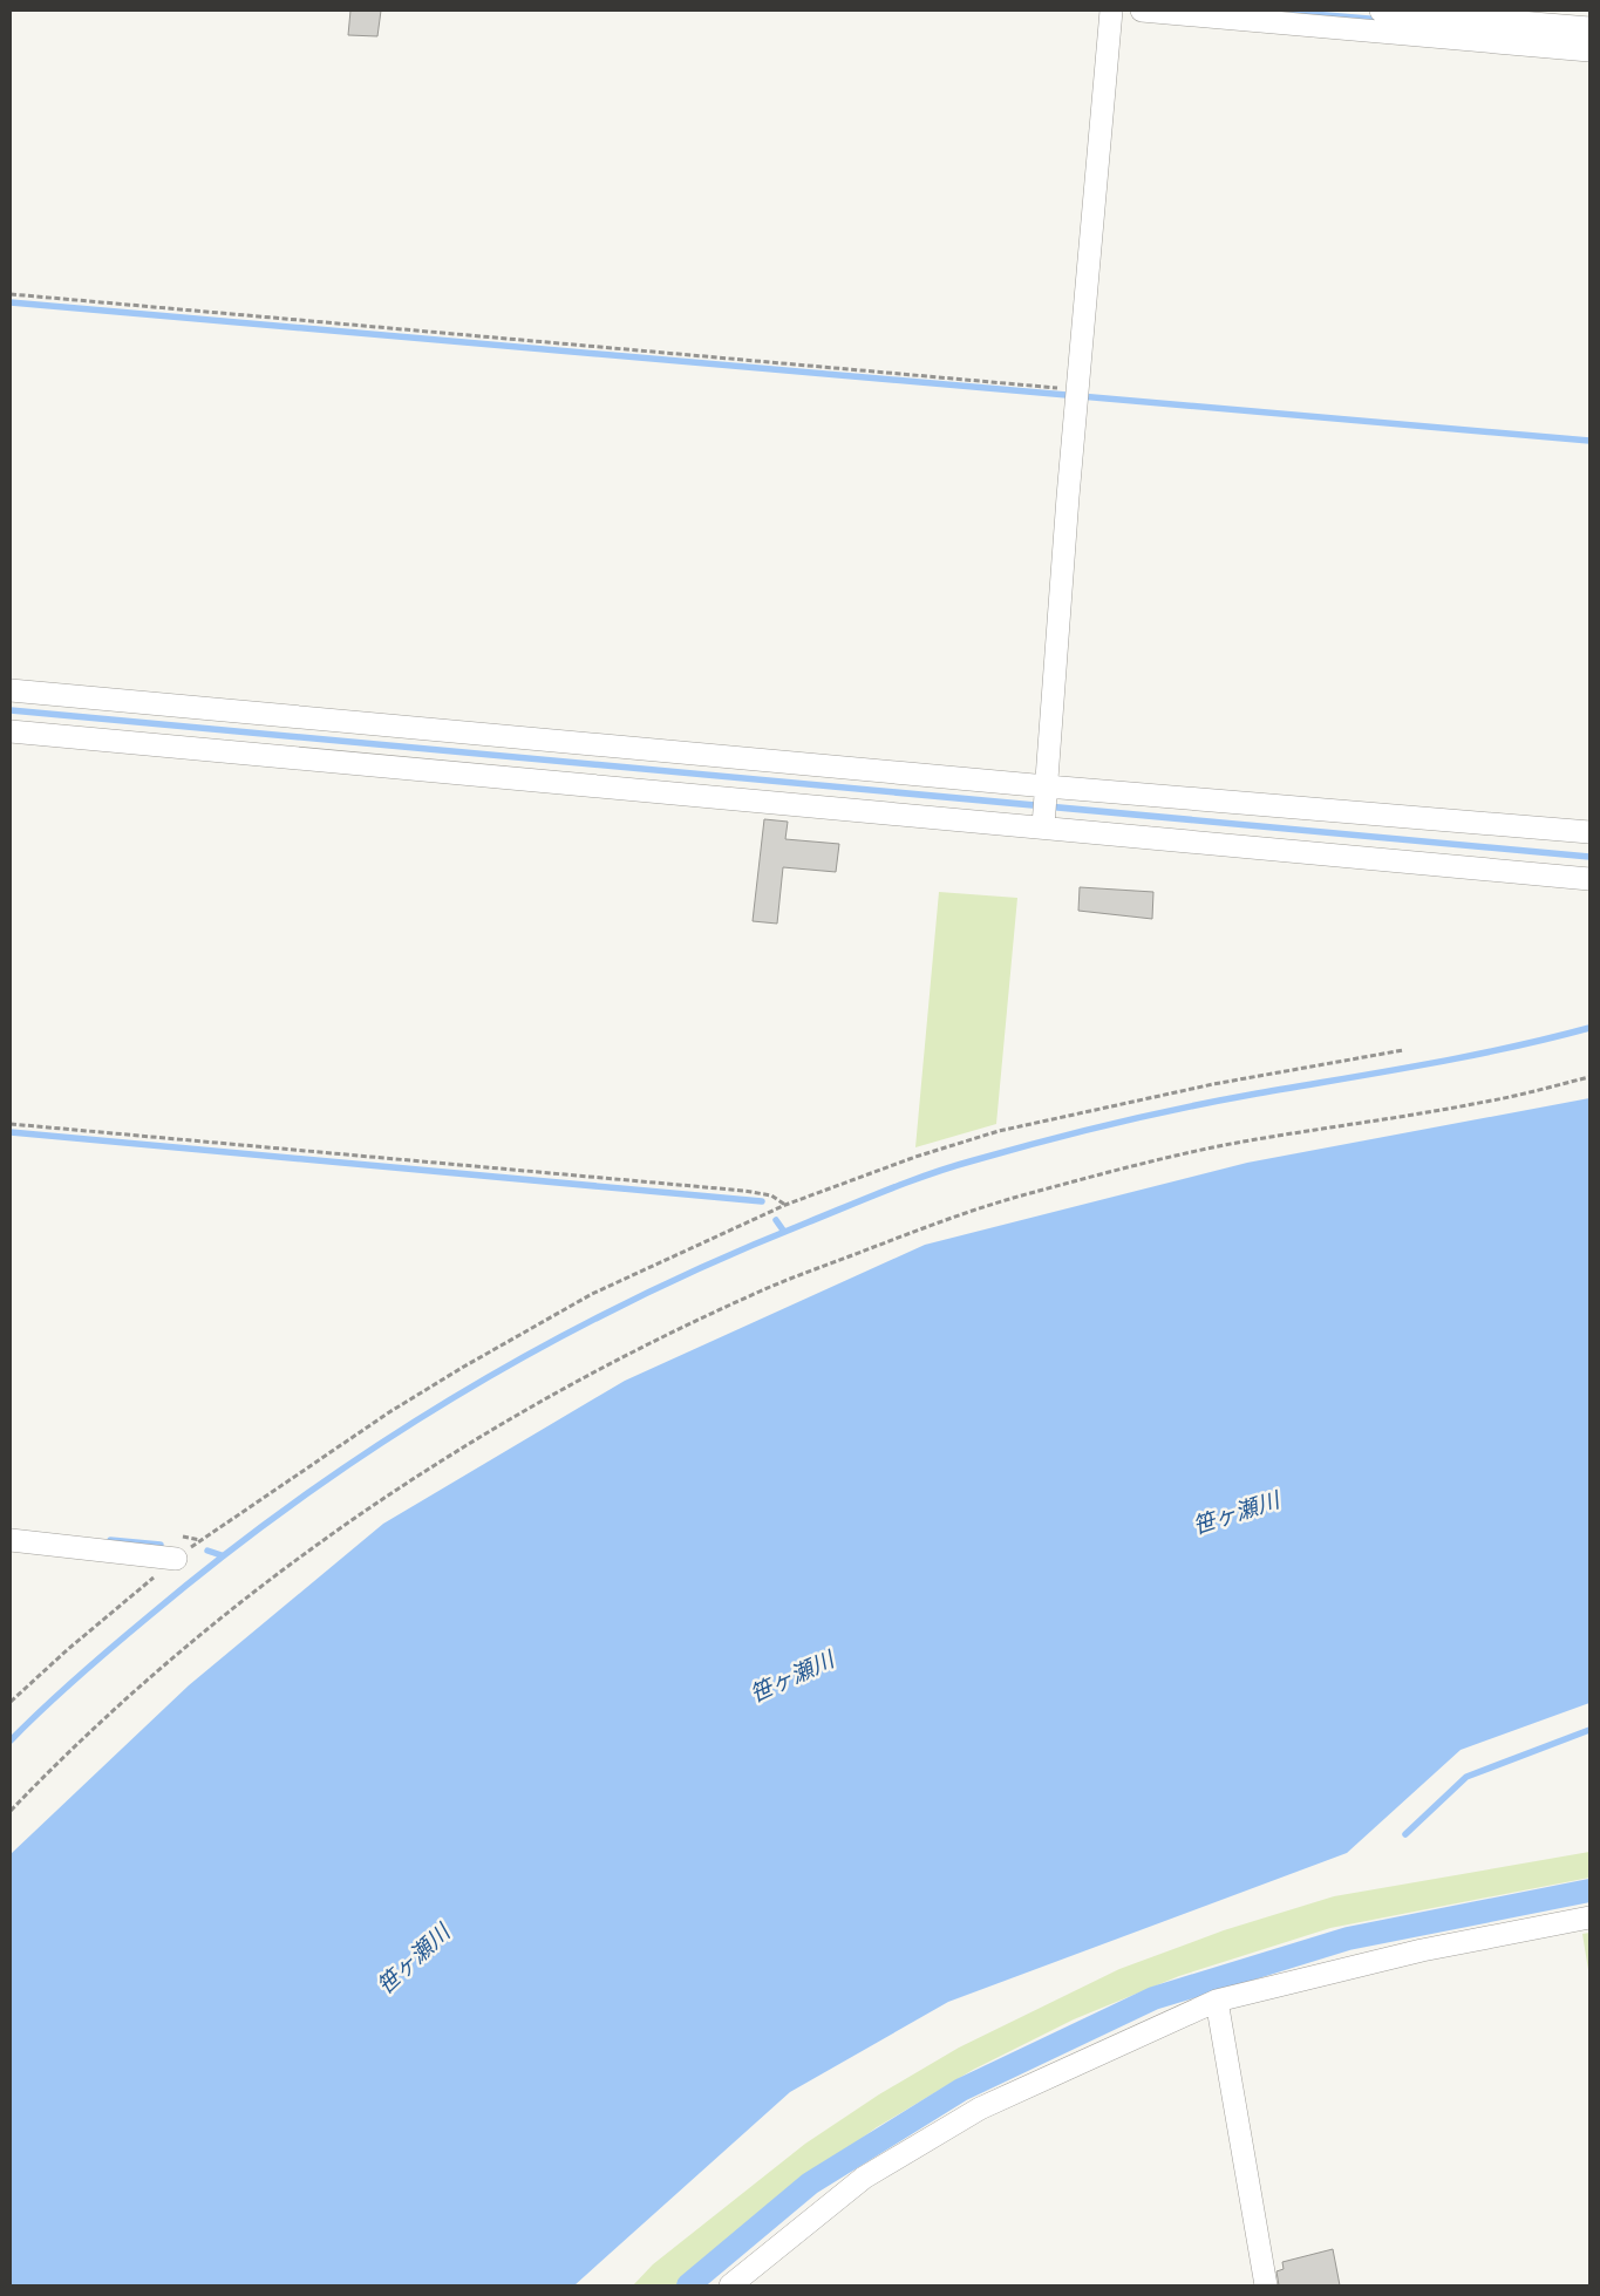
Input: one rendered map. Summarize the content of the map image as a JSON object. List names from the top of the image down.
{
  "water": ["笹ヶ瀬川"]
}
